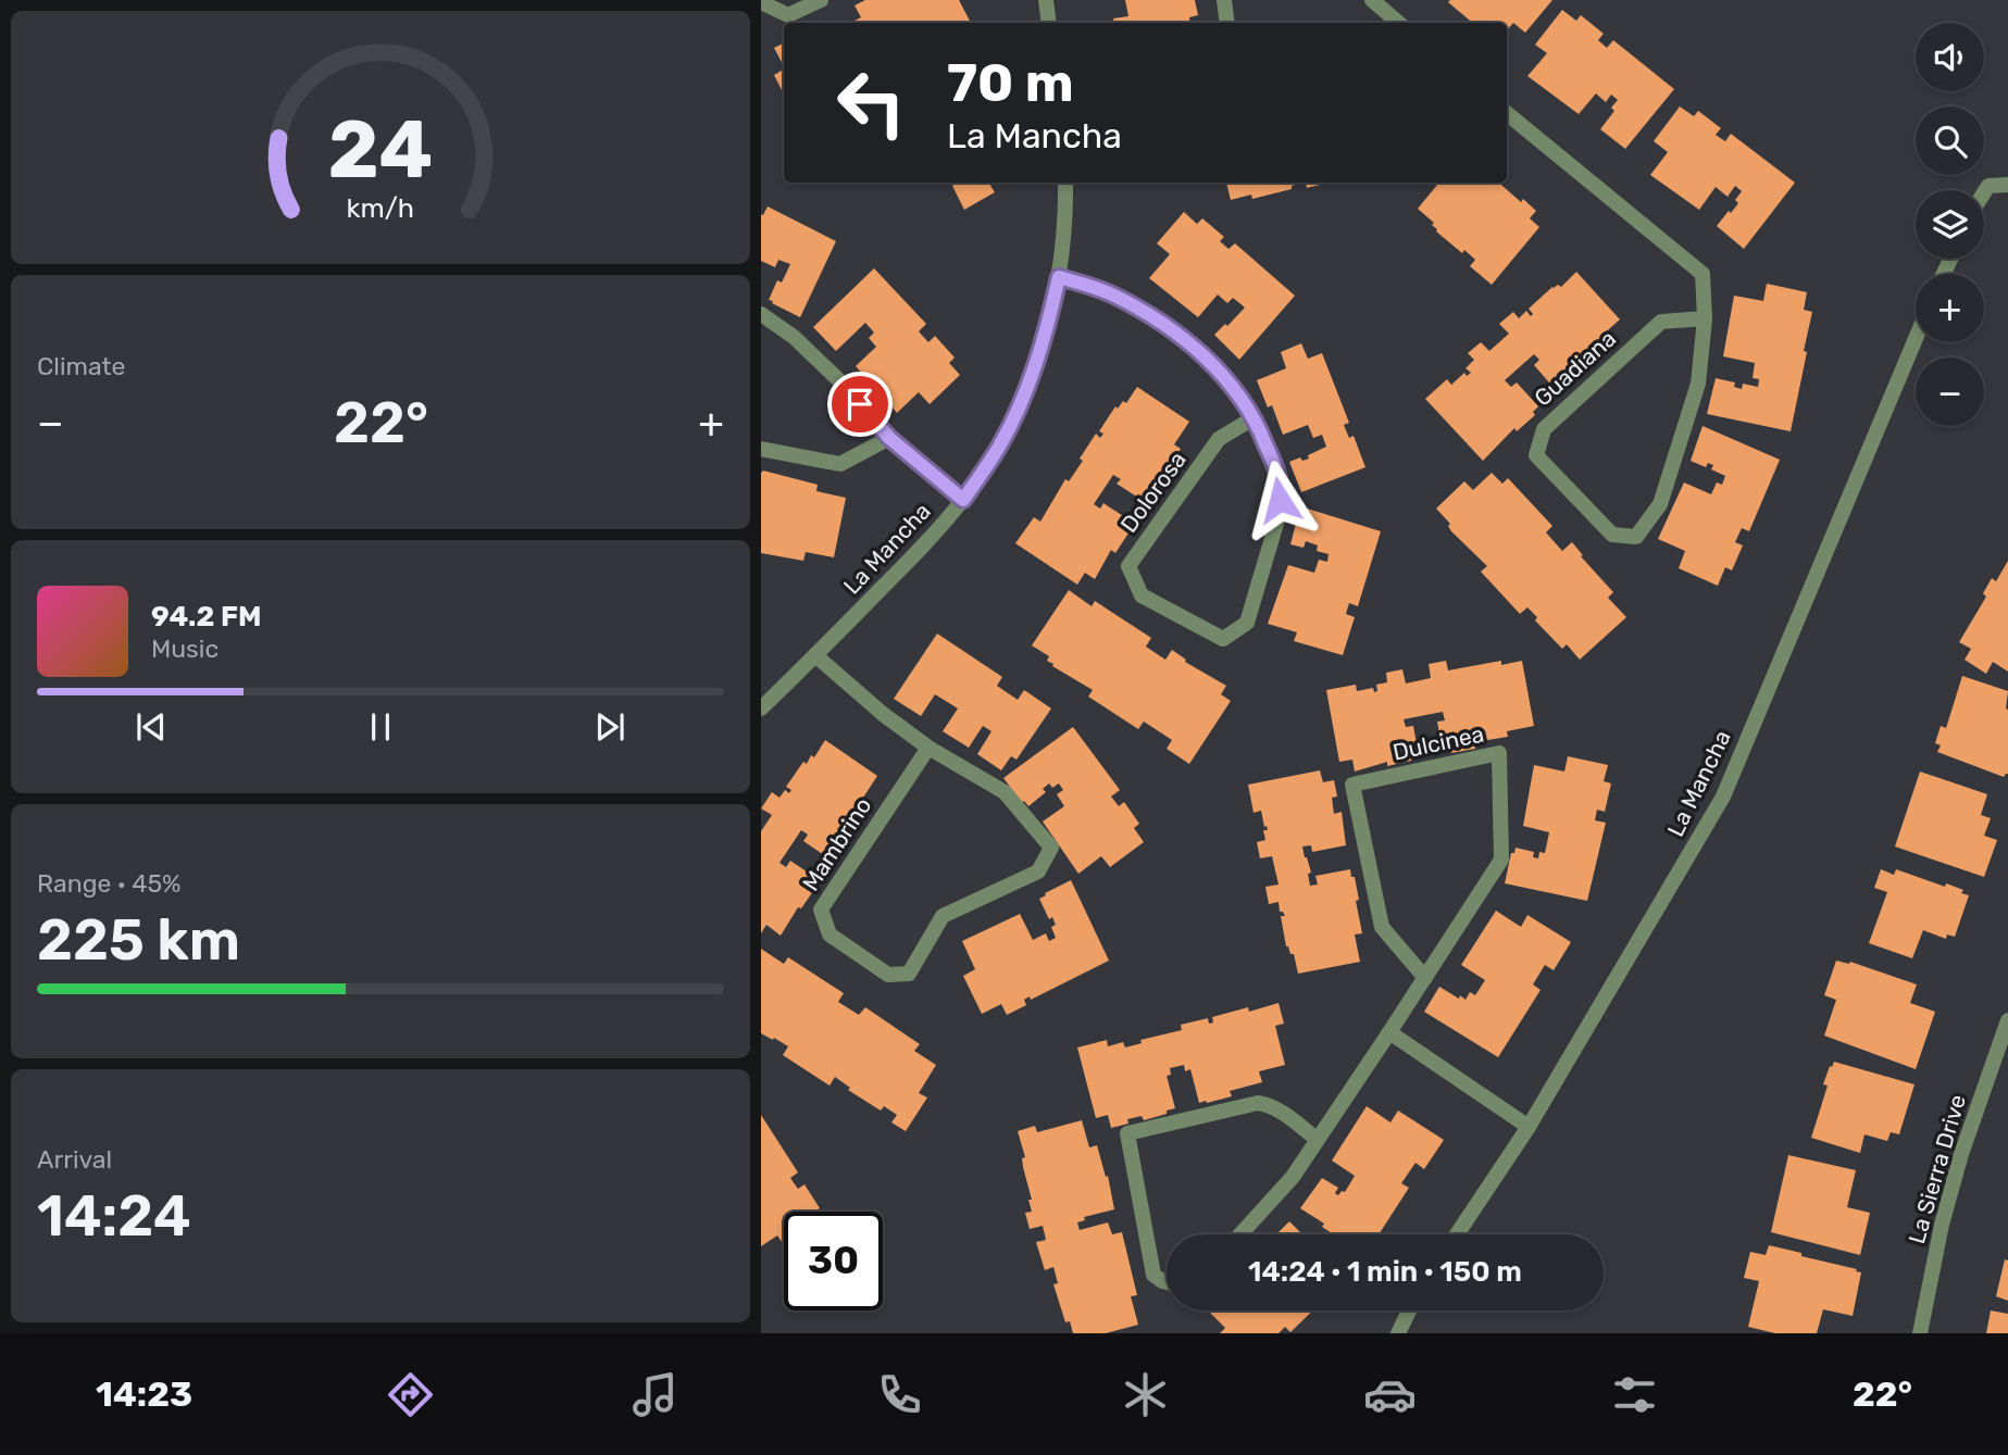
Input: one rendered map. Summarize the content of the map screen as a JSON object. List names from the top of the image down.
{
  "streets": {
    "street": [
      "Guadiana",
      "Dolorosa",
      "La Mancha",
      "Dulcinea",
      "Mambrino",
      "La Sierra Drive"
    ]
  },
  "crossings": [
    ["Dolorosa", "La Mancha"],
    ["La Mancha", "Mambrino"]
  ],
  "page": {
    "map_buttons": ["+", "−"],
    "turn": ["70 m", "La Mancha"],
    "tile": [
      "Climate",
      ["Range · 45%", "225 km"],
      ["Arrival", "14:24"]
    ],
    "heat": ["−", "22°", "+"],
    "song": ["94.2 FM", "Music"],
    "limit": "30",
    "trip": "14:24 · 1 min · 150 m",
    "tabs": ["14:23", "22°"],
    "gauge": ["24", "km/h"]
  }
}
